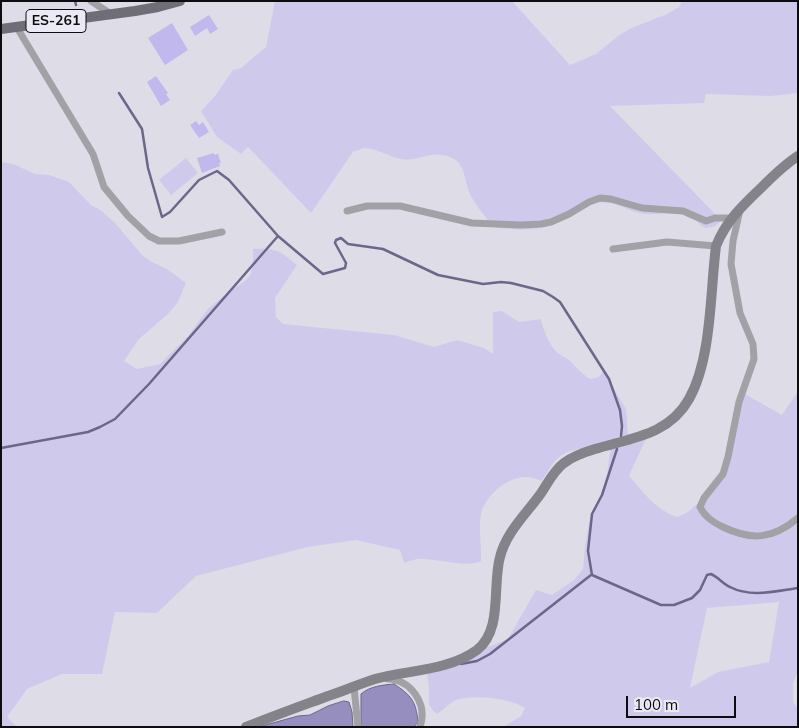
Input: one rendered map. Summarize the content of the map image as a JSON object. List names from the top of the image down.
{
  "streets": {
    "main road": ["ES-261"]
  },
  "scale_bar": "100 m"
}
